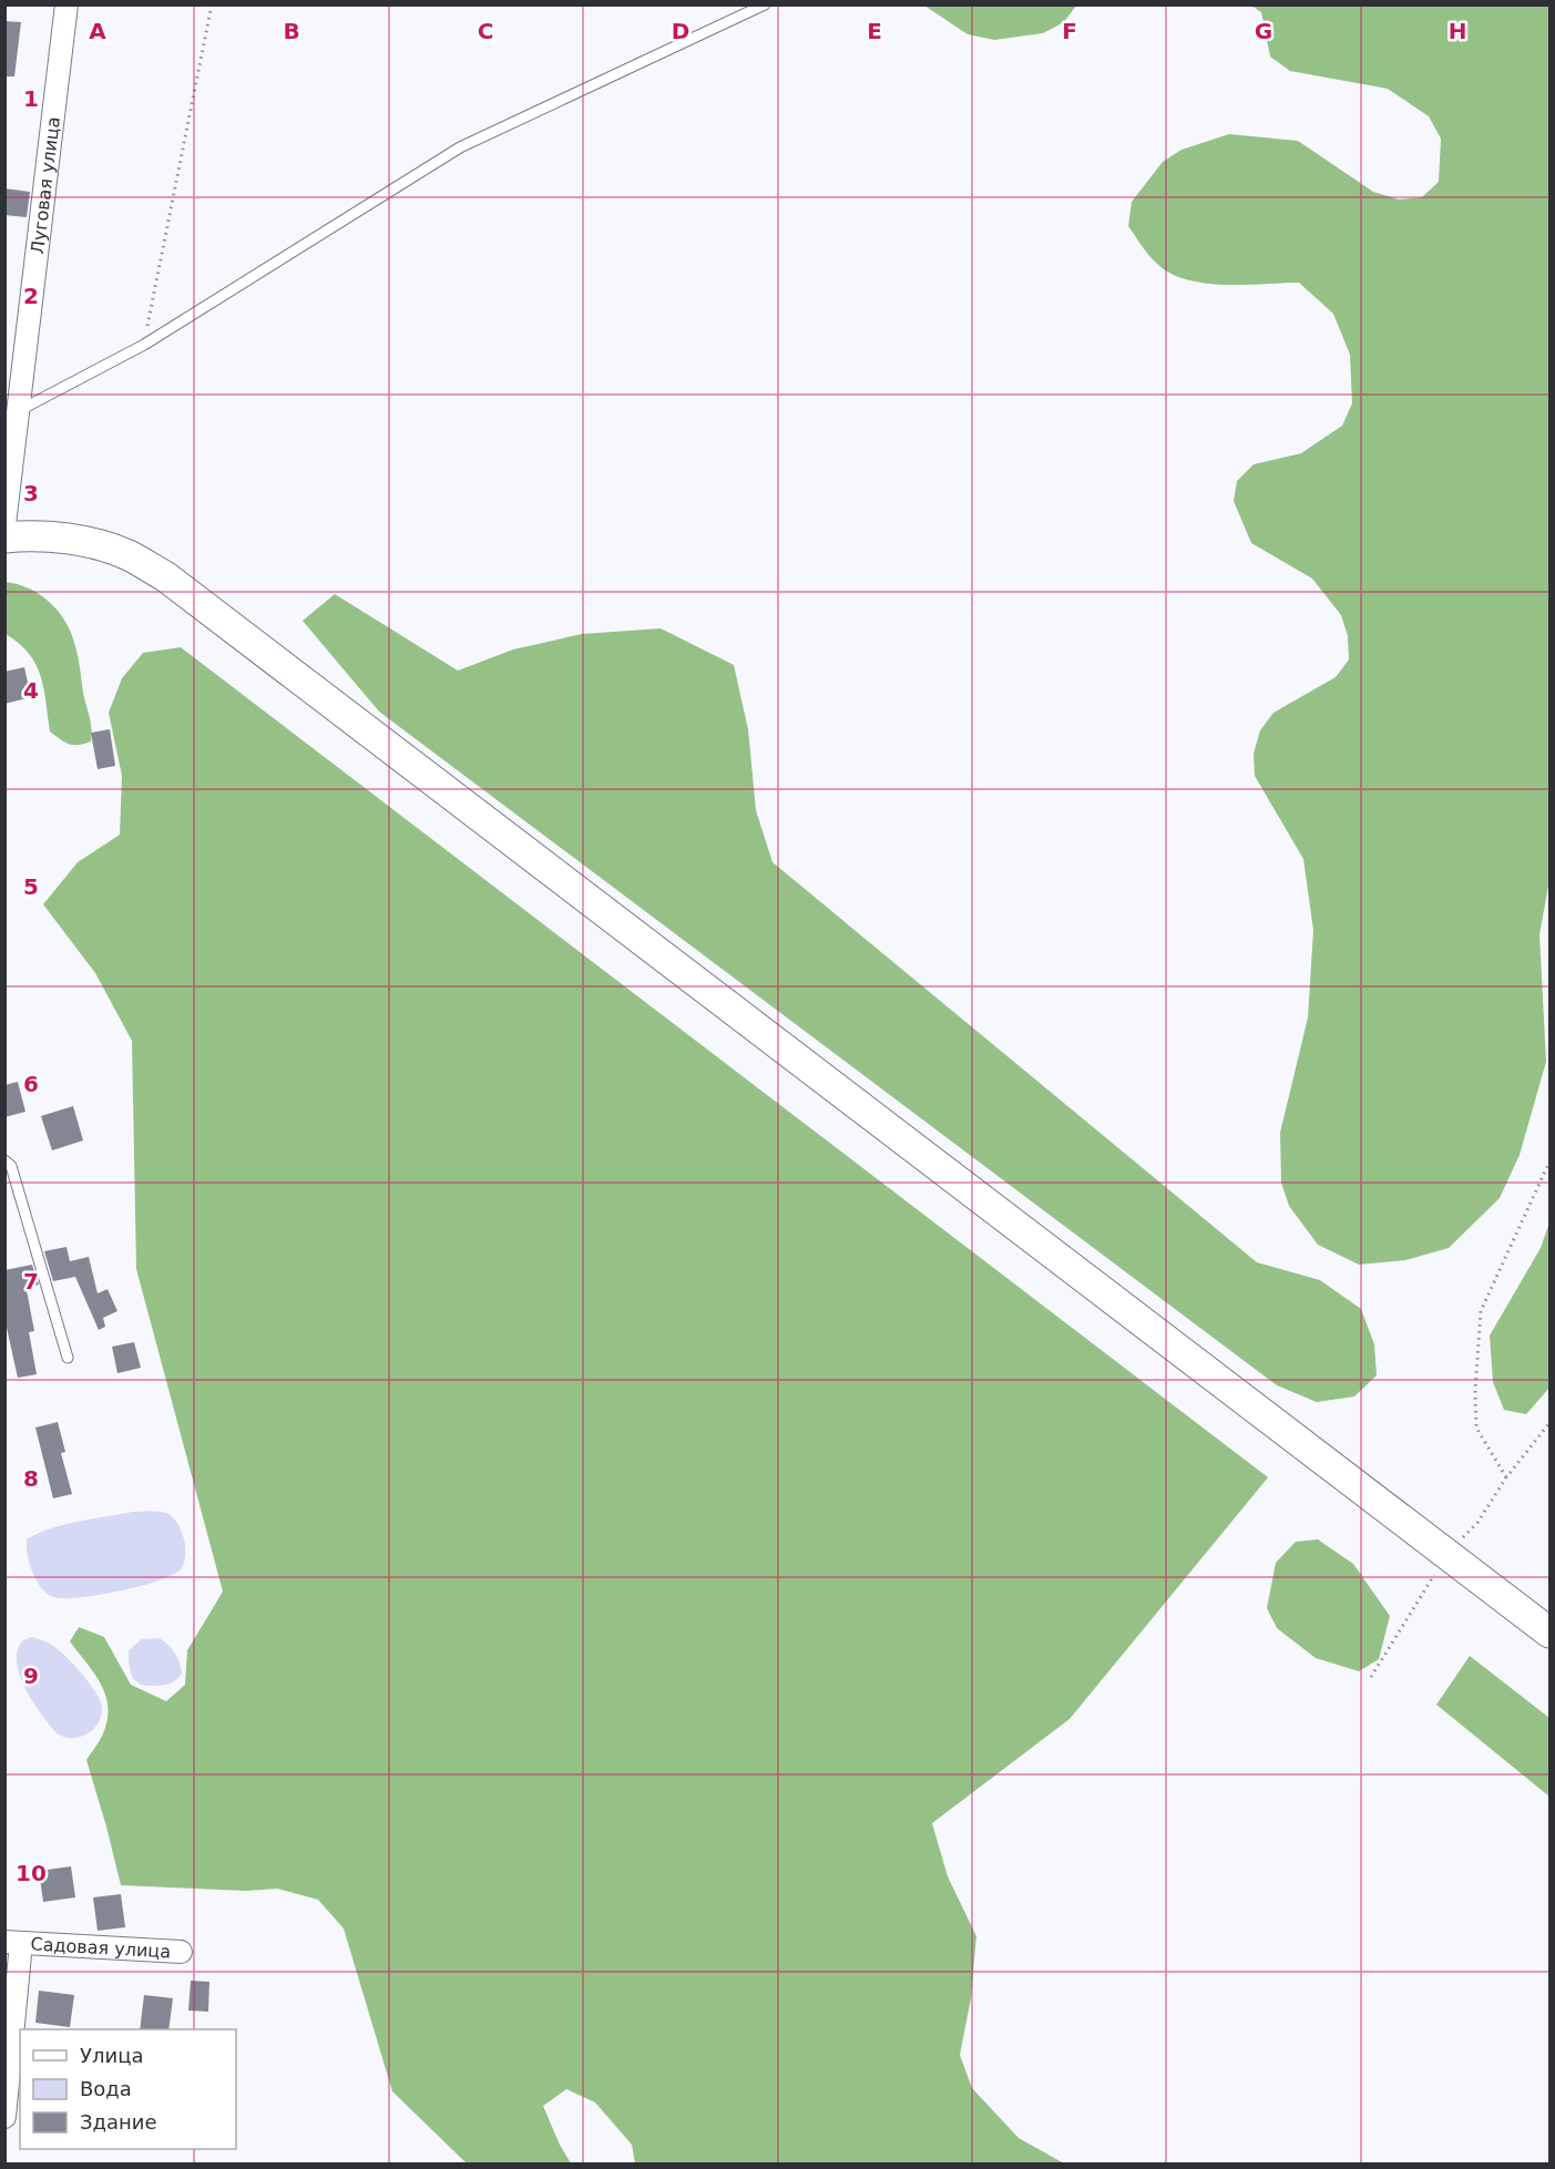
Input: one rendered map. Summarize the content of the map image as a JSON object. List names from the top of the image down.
{
  "streets": {
    "street": ["Луговая улица", "Садовая улица"]
  },
  "legend": ["Улица", "Вода", "Здание"],
  "grid": {
    "columns": [
      "A",
      "B",
      "C",
      "D",
      "E",
      "F",
      "G",
      "H"
    ],
    "rows": [
      "1",
      "2",
      "3",
      "4",
      "5",
      "6",
      "7",
      "8",
      "9",
      "10"
    ]
  }
}
